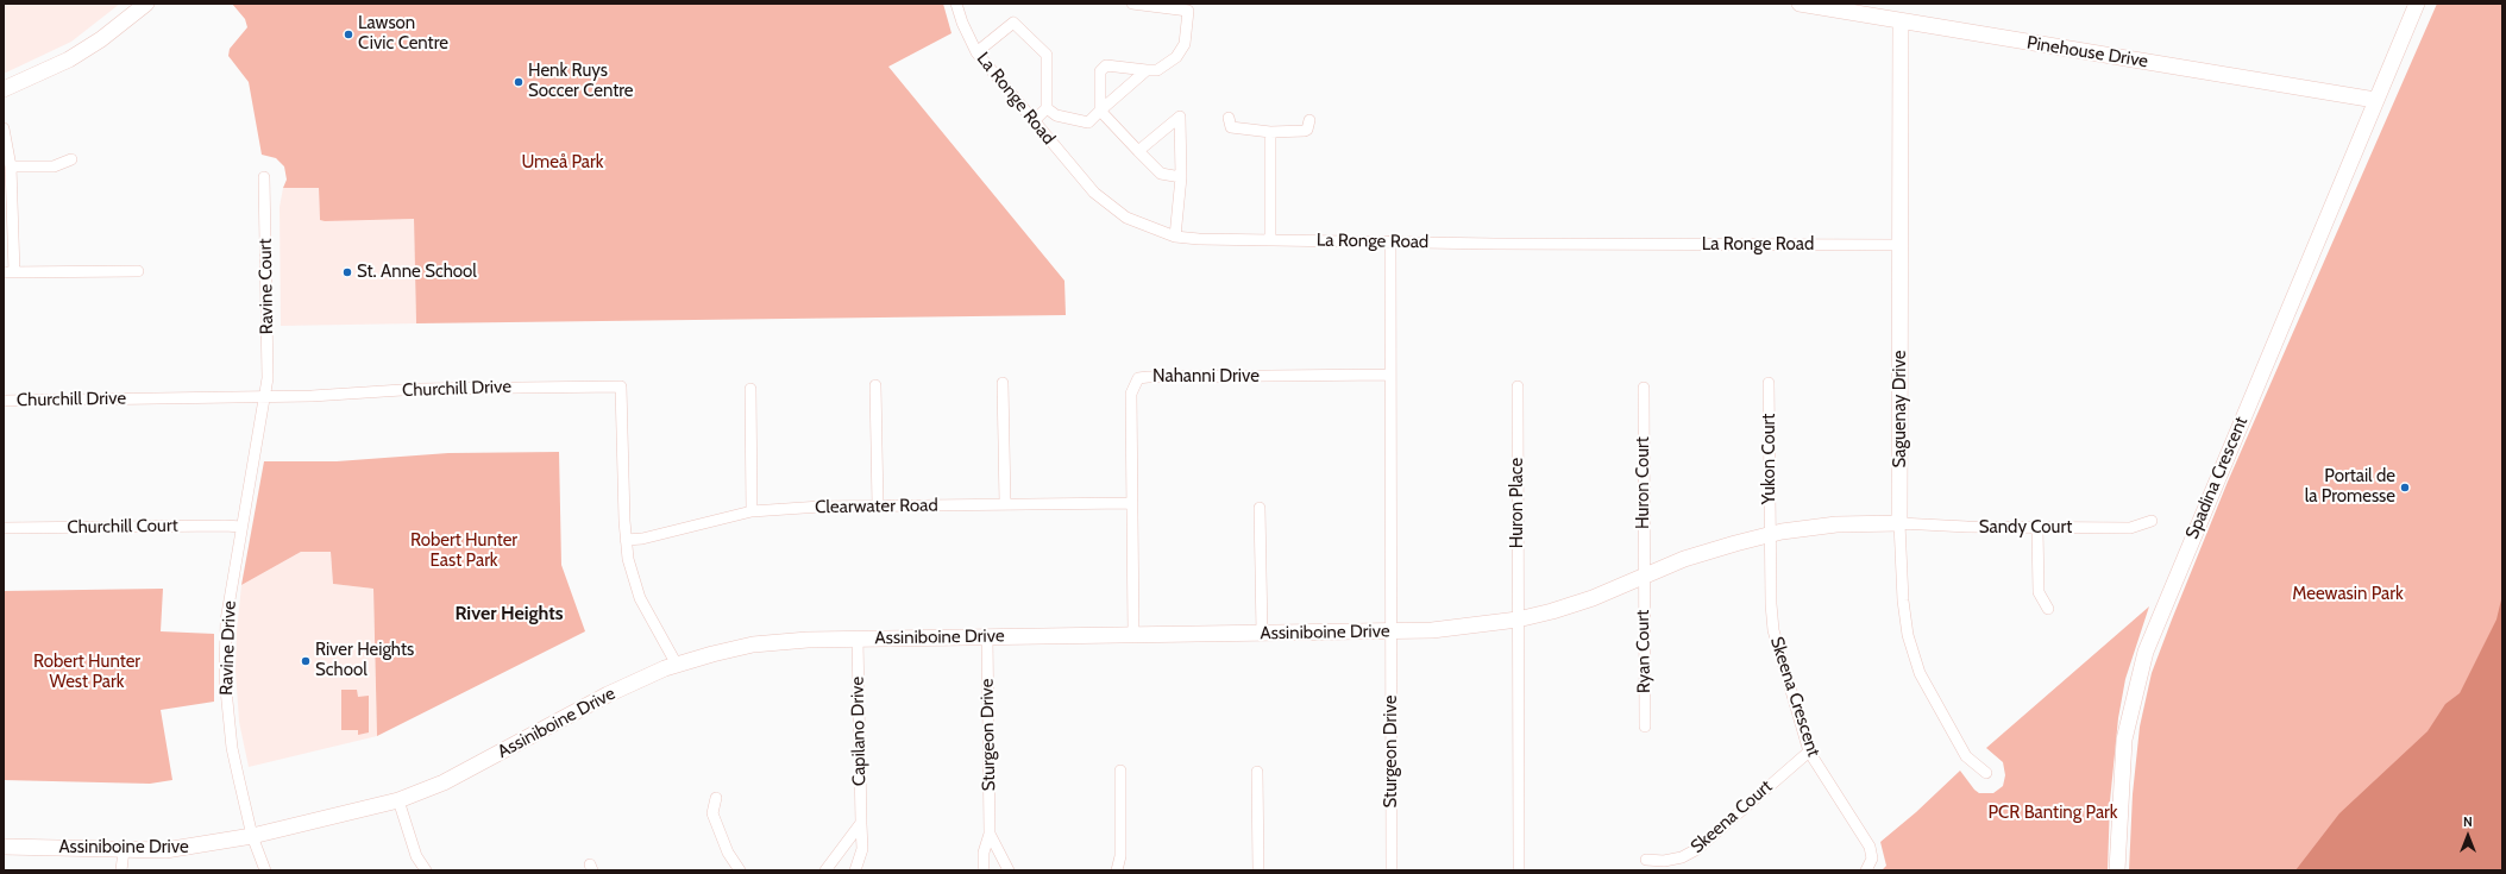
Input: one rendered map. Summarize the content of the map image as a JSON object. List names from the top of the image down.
{
  "streets": {
    "street": [
      "Pinehouse Drive",
      "La Ronge Road",
      "Ravine Court",
      "Nahanni Drive",
      "Churchill Drive",
      "Saguenay Drive",
      "Yukon Court",
      "Spadina Crescent",
      "Huron Court",
      "Huron Place",
      "Clearwater Road",
      "Churchill Court",
      "Sandy Court",
      "Assiniboine Drive",
      "Ravine Drive",
      "Ryan Court",
      "Skeena Crescent",
      "Capilano Drive",
      "Sturgeon Drive",
      "Skeena Court"
    ]
  },
  "crossings": [
    ["Pinehouse Drive", "Saguenay Drive"],
    ["Pinehouse Drive", "Spadina Crescent"],
    ["La Ronge Road", "Saguenay Drive"],
    ["Ravine Court", "Churchill Drive"],
    ["Ravine Court", "Ravine Drive"],
    ["Nahanni Drive", "Clearwater Road"],
    ["Nahanni Drive", "Assiniboine Drive"],
    ["Churchill Drive", "Clearwater Road"],
    ["Churchill Drive", "Assiniboine Drive"],
    ["Churchill Drive", "Ravine Drive"],
    ["Saguenay Drive", "Sandy Court"],
    ["Saguenay Drive", "Assiniboine Drive"],
    ["Yukon Court", "Assiniboine Drive"],
    ["Yukon Court", "Skeena Crescent"],
    ["Huron Court", "Assiniboine Drive"],
    ["Huron Court", "Ryan Court"],
    ["Huron Place", "Assiniboine Drive"],
    ["Churchill Court", "Ravine Drive"],
    ["Sandy Court", "Assiniboine Drive"],
    ["Assiniboine Drive", "Ravine Drive"],
    ["Assiniboine Drive", "Ryan Court"],
    ["Assiniboine Drive", "Skeena Crescent"],
    ["Assiniboine Drive", "Capilano Drive"],
    ["Assiniboine Drive", "Sturgeon Drive"],
    ["Skeena Crescent", "Skeena Court"]
  ],
  "districts": ["River Heights"],
  "parks": [
    "Umeå Park",
    "Robert Hunter East Park",
    "Meewasin Park",
    "Robert Hunter West Park",
    "PCR Banting Park"
  ],
  "places": [
    "Lawson Civic Centre",
    "Henk Ruys Soccer Centre",
    "St. Anne School",
    "Portail de la Promesse",
    "River Heights School"
  ],
  "north": "top"
}
